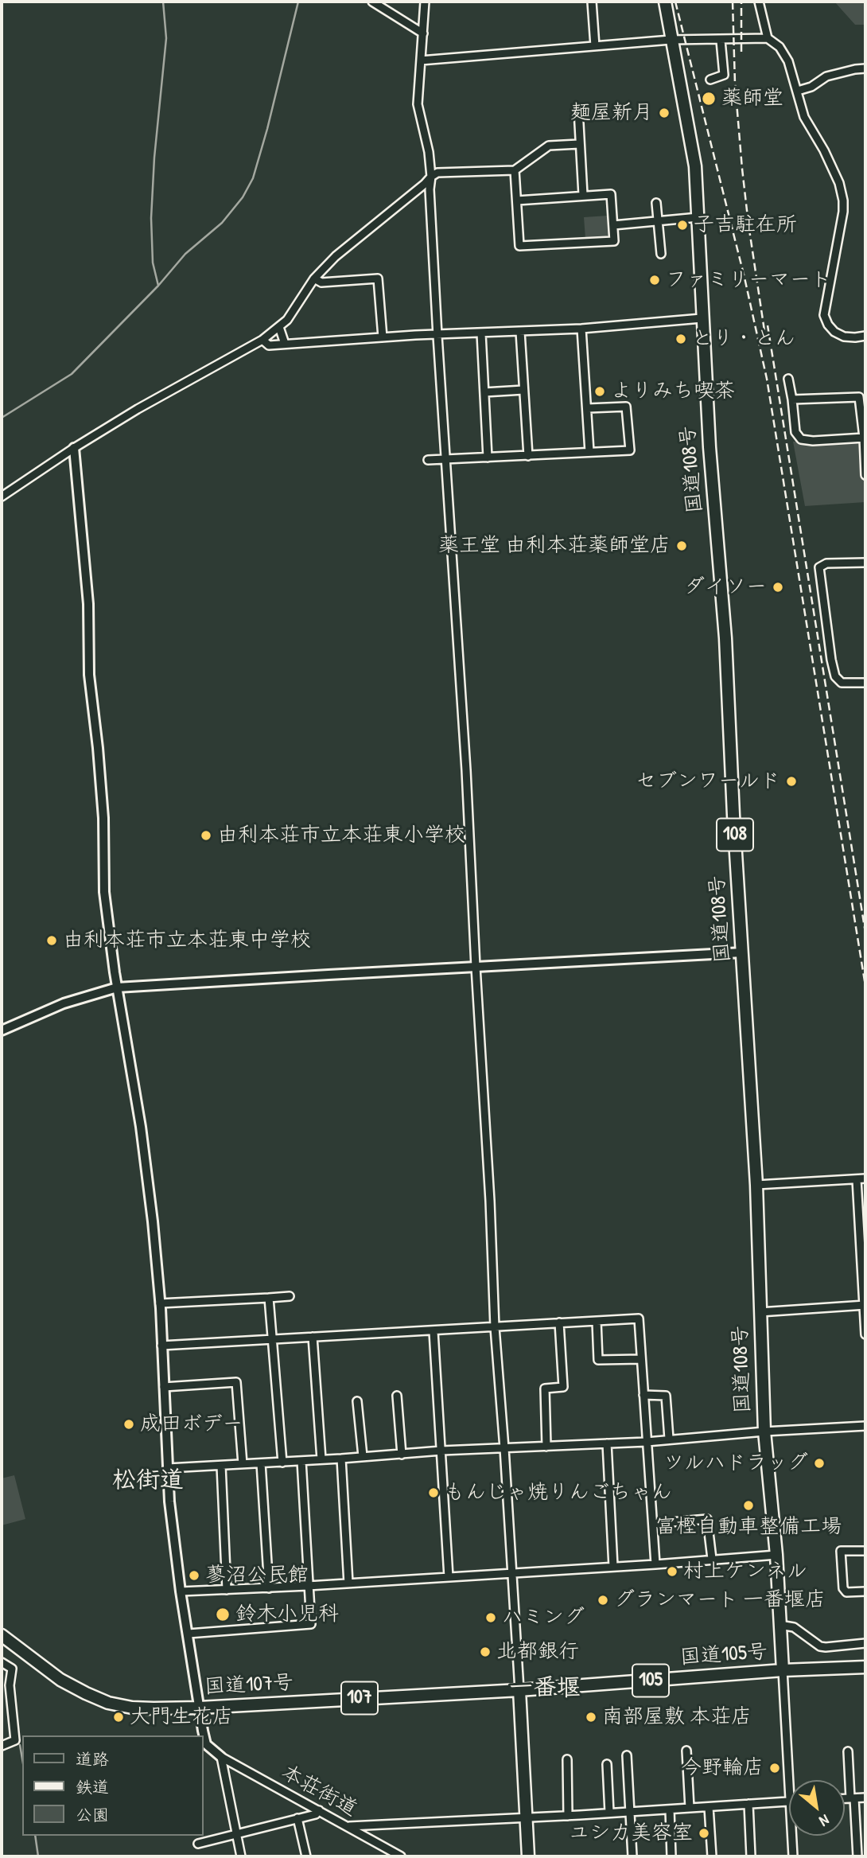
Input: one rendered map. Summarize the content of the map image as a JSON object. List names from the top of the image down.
{
  "streets": {
    "highway": [
      "国道108号",
      "108",
      "国道105号",
      "105",
      "国道107号",
      "107"
    ],
    "street": ["本荘街道"]
  },
  "crossings": [
    ["国道108号", "国道105号"],
    ["国道105号", "国道107号"]
  ],
  "districts": ["松街道", "一番堰"],
  "places": [
    "薬師堂",
    "麺屋新月",
    "子吉駐在所",
    "ファミリーマート",
    "とり・とん",
    "よりみち喫茶",
    "薬王堂 由利本荘薬師堂店",
    "ダイソー",
    "セブンワールド",
    "由利本荘市立本荘東小学校",
    "由利本荘市立本荘東中学校",
    "成田ボデー",
    "ツルハドラッグ",
    "もんじゃ焼りんごちゃん",
    "富樫自動車整備工場",
    "村上ケンネル",
    "蓼沼公民館",
    "グランマート 一番堰店",
    "鈴木小児科",
    "ハミング",
    "北都銀行",
    "大門生花店",
    "南部屋敷 本荘店",
    "今野輪店",
    "ユシカ美容室"
  ],
  "legend": ["道路", "鉄道", "公園"],
  "north": "bottom right"
}
